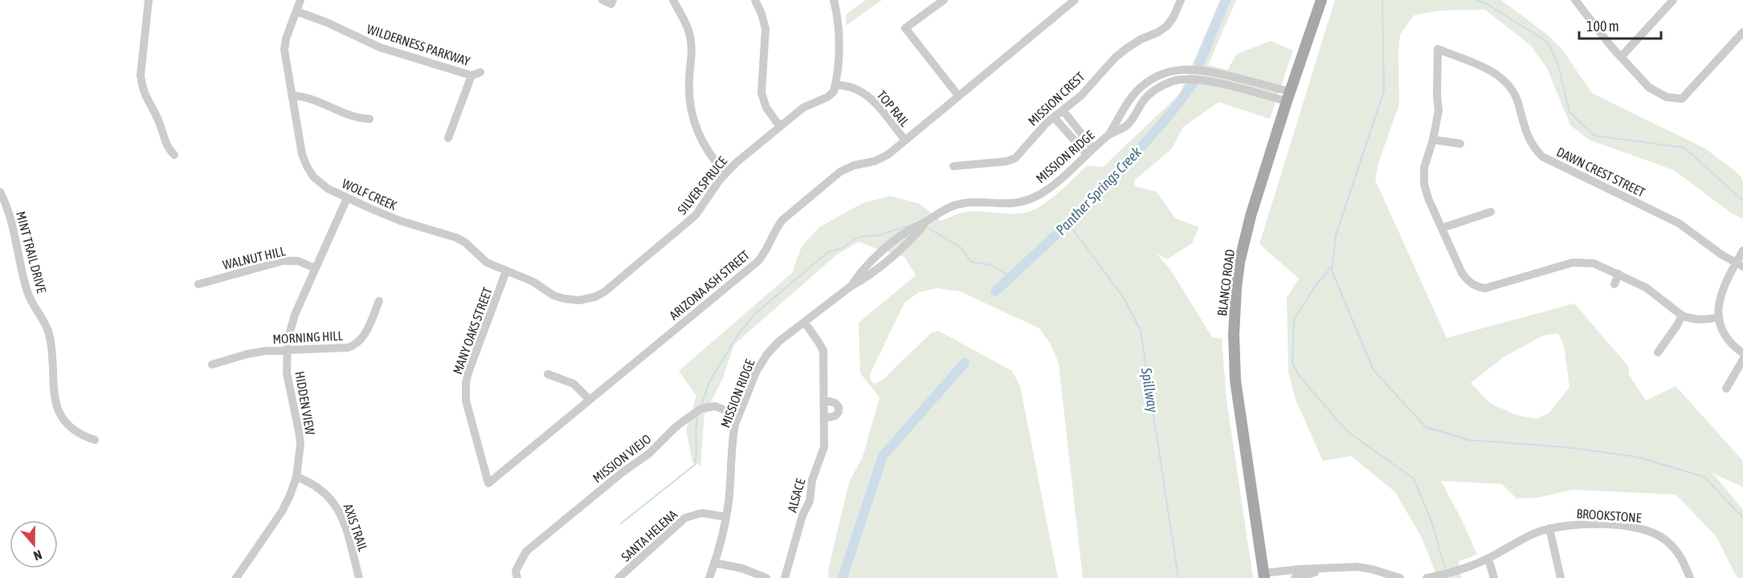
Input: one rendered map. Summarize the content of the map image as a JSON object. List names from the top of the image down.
{
  "streets": {
    "main road": ["BLANCO ROAD"],
    "street": [
      "WILDERNESS PARKWAY",
      "MISSION CREST",
      "TOP RAIL",
      "MISSION RIDGE",
      "DAWN CREST STREET",
      "SILVER SPRUCE",
      "WOLF CREEK",
      "MINT TRAIL DRIVE",
      "WALNUT HILL",
      "ARIZONA ASH STREET",
      "MANY OAKS STREET",
      "MORNING HILL",
      "HIDDEN VIEW",
      "MISSION VIEJO",
      "ALSACE",
      "BROOKSTONE",
      "AXIS TRAIL",
      "SANTA HELENA"
    ]
  },
  "crossings": [
    ["WILDERNESS PARKWAY", "WOLF CREEK"],
    ["TOP RAIL", "SILVER SPRUCE"],
    ["TOP RAIL", "ARIZONA ASH STREET"],
    ["MISSION RIDGE", "BLANCO ROAD"],
    ["MISSION RIDGE", "MISSION VIEJO"],
    ["MISSION RIDGE", "ALSACE"],
    ["MISSION RIDGE", "SANTA HELENA"],
    ["SILVER SPRUCE", "WOLF CREEK"],
    ["WOLF CREEK", "MANY OAKS STREET"],
    ["WOLF CREEK", "HIDDEN VIEW"],
    ["WALNUT HILL", "HIDDEN VIEW"],
    ["ARIZONA ASH STREET", "MANY OAKS STREET"],
    ["MORNING HILL", "HIDDEN VIEW"],
    ["HIDDEN VIEW", "AXIS TRAIL"]
  ],
  "water": ["Panther Springs Creek", "Spillway"],
  "scale_bar": "100 m",
  "north": "bottom"
}
